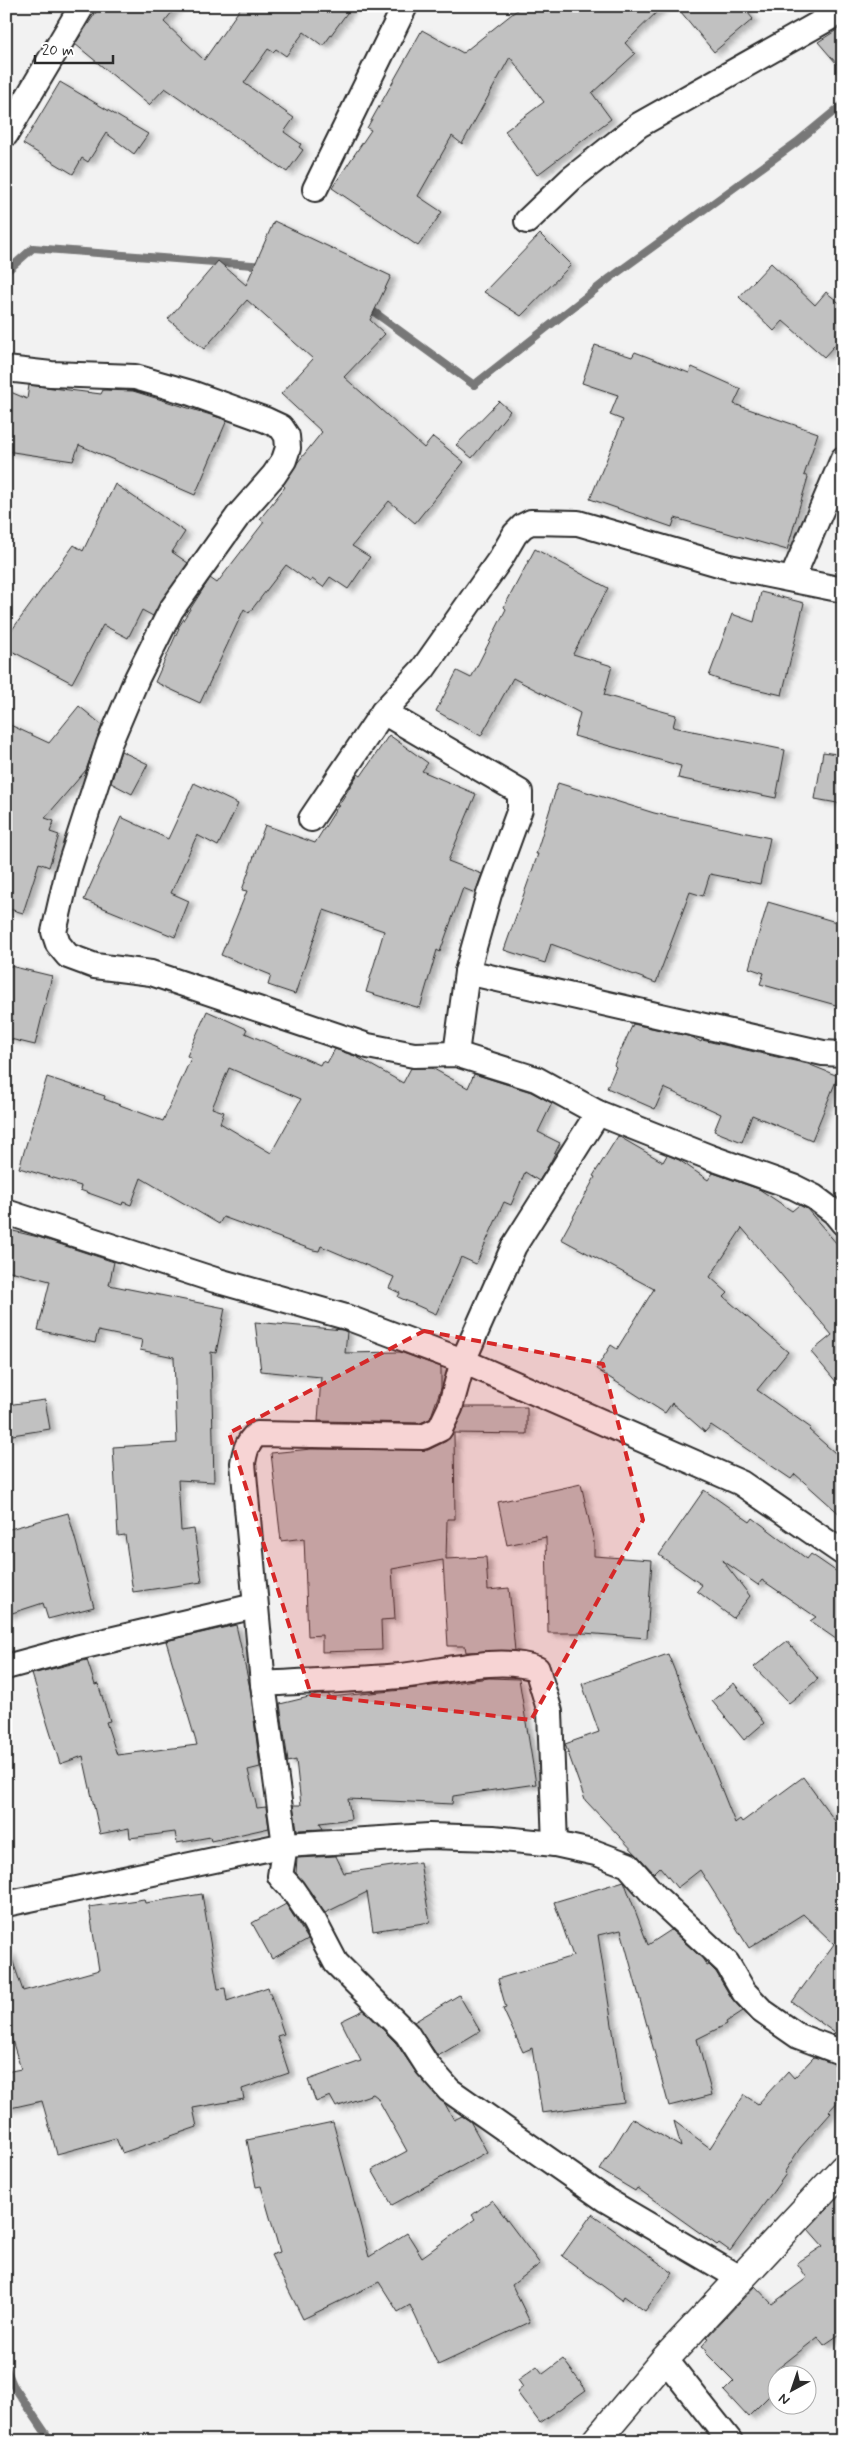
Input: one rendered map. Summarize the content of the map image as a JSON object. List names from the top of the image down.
{
  "scale_bar": "20 m",
  "north": "bottom left"
}
